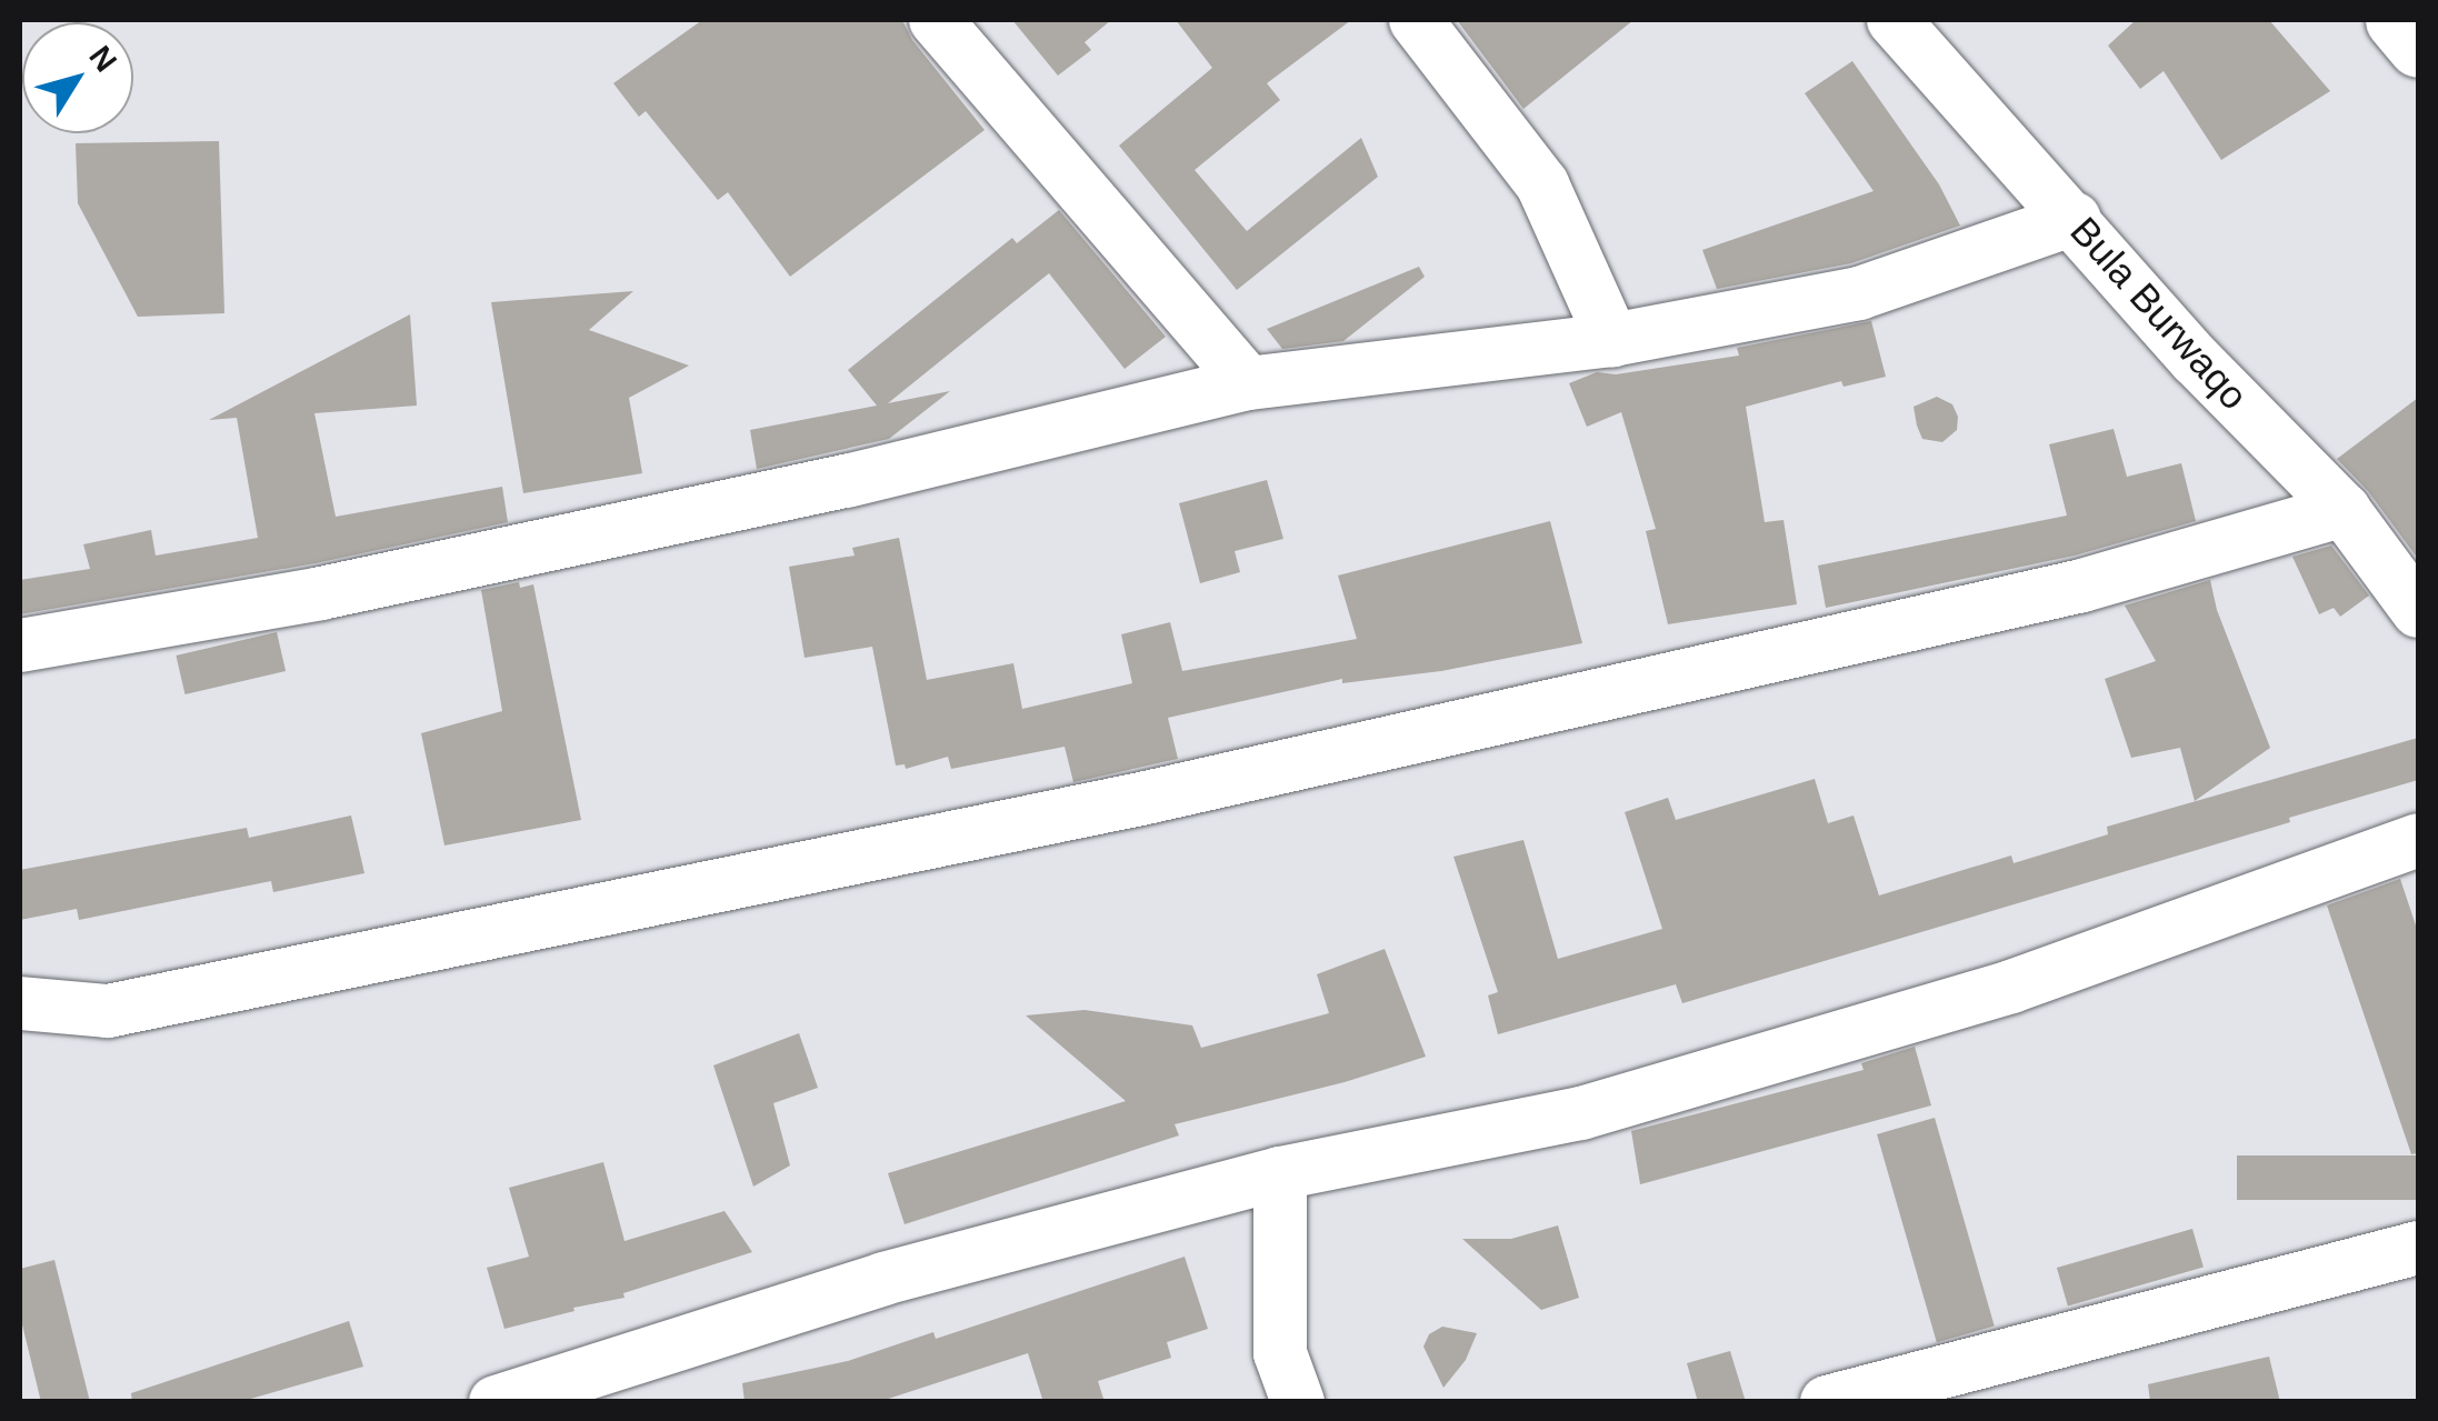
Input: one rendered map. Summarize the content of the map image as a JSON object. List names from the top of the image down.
{
  "streets": {
    "street": ["Bula Burwaqo"]
  },
  "north": "top right"
}
